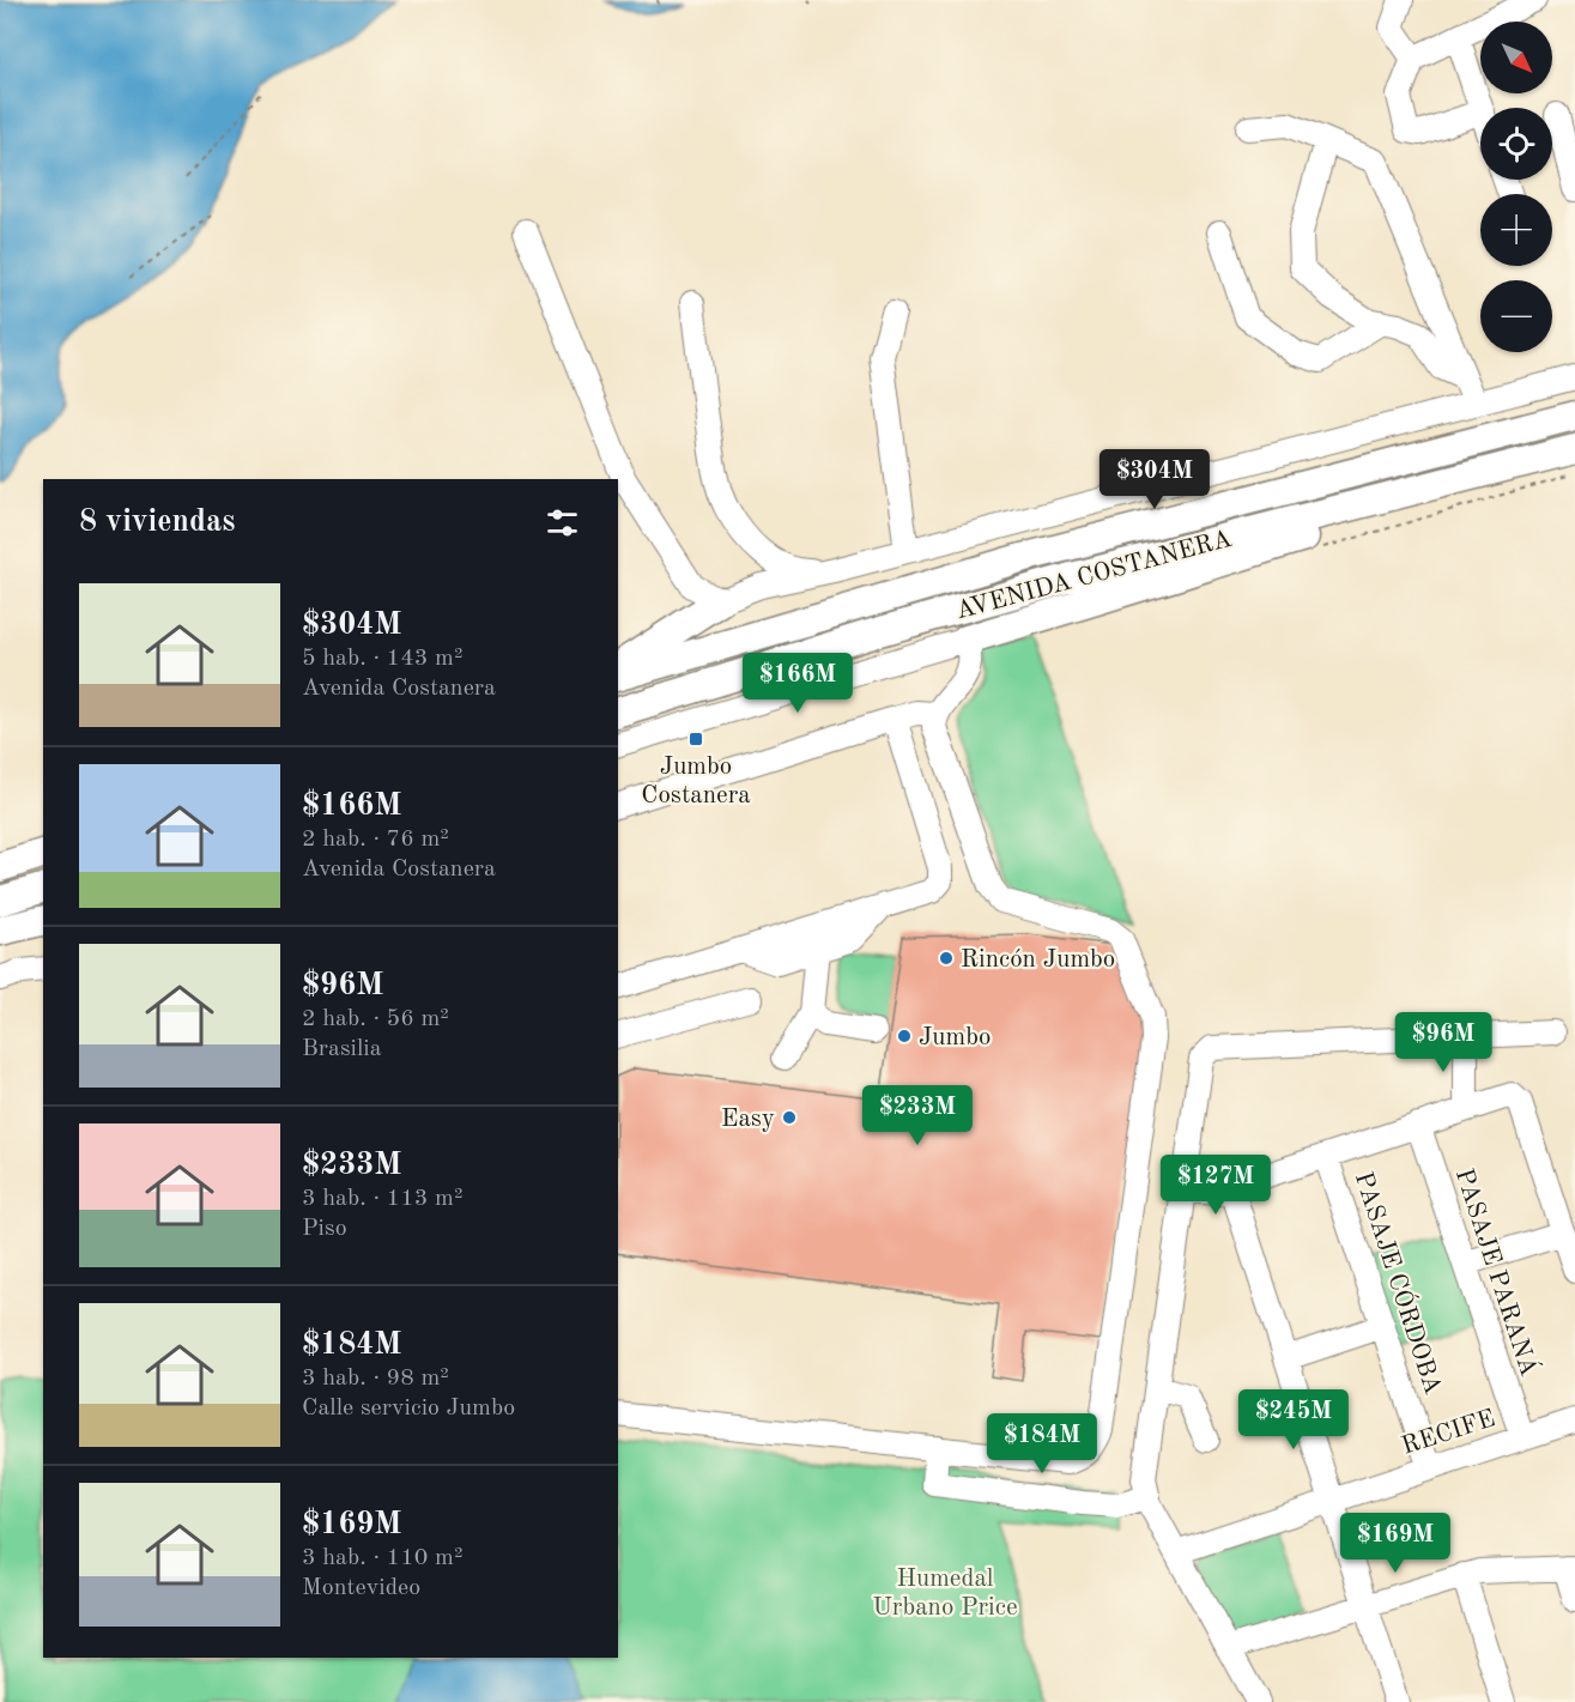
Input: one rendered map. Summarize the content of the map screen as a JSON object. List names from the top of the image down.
{
  "streets": {
    "main road": ["AVENIDA COSTANERA"],
    "street": ["PASAJE PARANÁ", "PASAJE CÓRDOBA", "RECIFE"]
  },
  "crossings": [
    ["PASAJE PARANÁ", "RECIFE"],
    ["PASAJE CÓRDOBA", "RECIFE"]
  ],
  "parks": ["Humedal Urbano Price"],
  "places": {
    "transit": ["Jumbo Costanera"],
    "other": ["Rincón Jumbo", "Jumbo", "Easy"]
  },
  "north": "bottom right",
  "page": {
    "map_buttons": ["+", "−"],
    "price": [
      "$304M",
      "$166M",
      "$96M",
      "$233M",
      "$127M",
      "$245M",
      "$184M",
      "$169M"
    ],
    "heading": "8 viviendas",
    "list": [
      {
        "name": "$304M",
        "note": "5 hab. · 143 m² · Avenida Costanera"
      },
      {
        "name": "$166M",
        "note": "2 hab. · 76 m² · Avenida Costanera"
      },
      {
        "name": "$96M",
        "note": "2 hab. · 56 m² · Brasilia"
      },
      {
        "name": "$233M",
        "note": "3 hab. · 113 m² · Piso"
      },
      {
        "name": "$184M",
        "note": "3 hab. · 98 m² · Calle servicio Jumbo"
      },
      {
        "name": "$169M",
        "note": "3 hab. · 110 m² · Montevideo"
      }
    ]
  }
}
